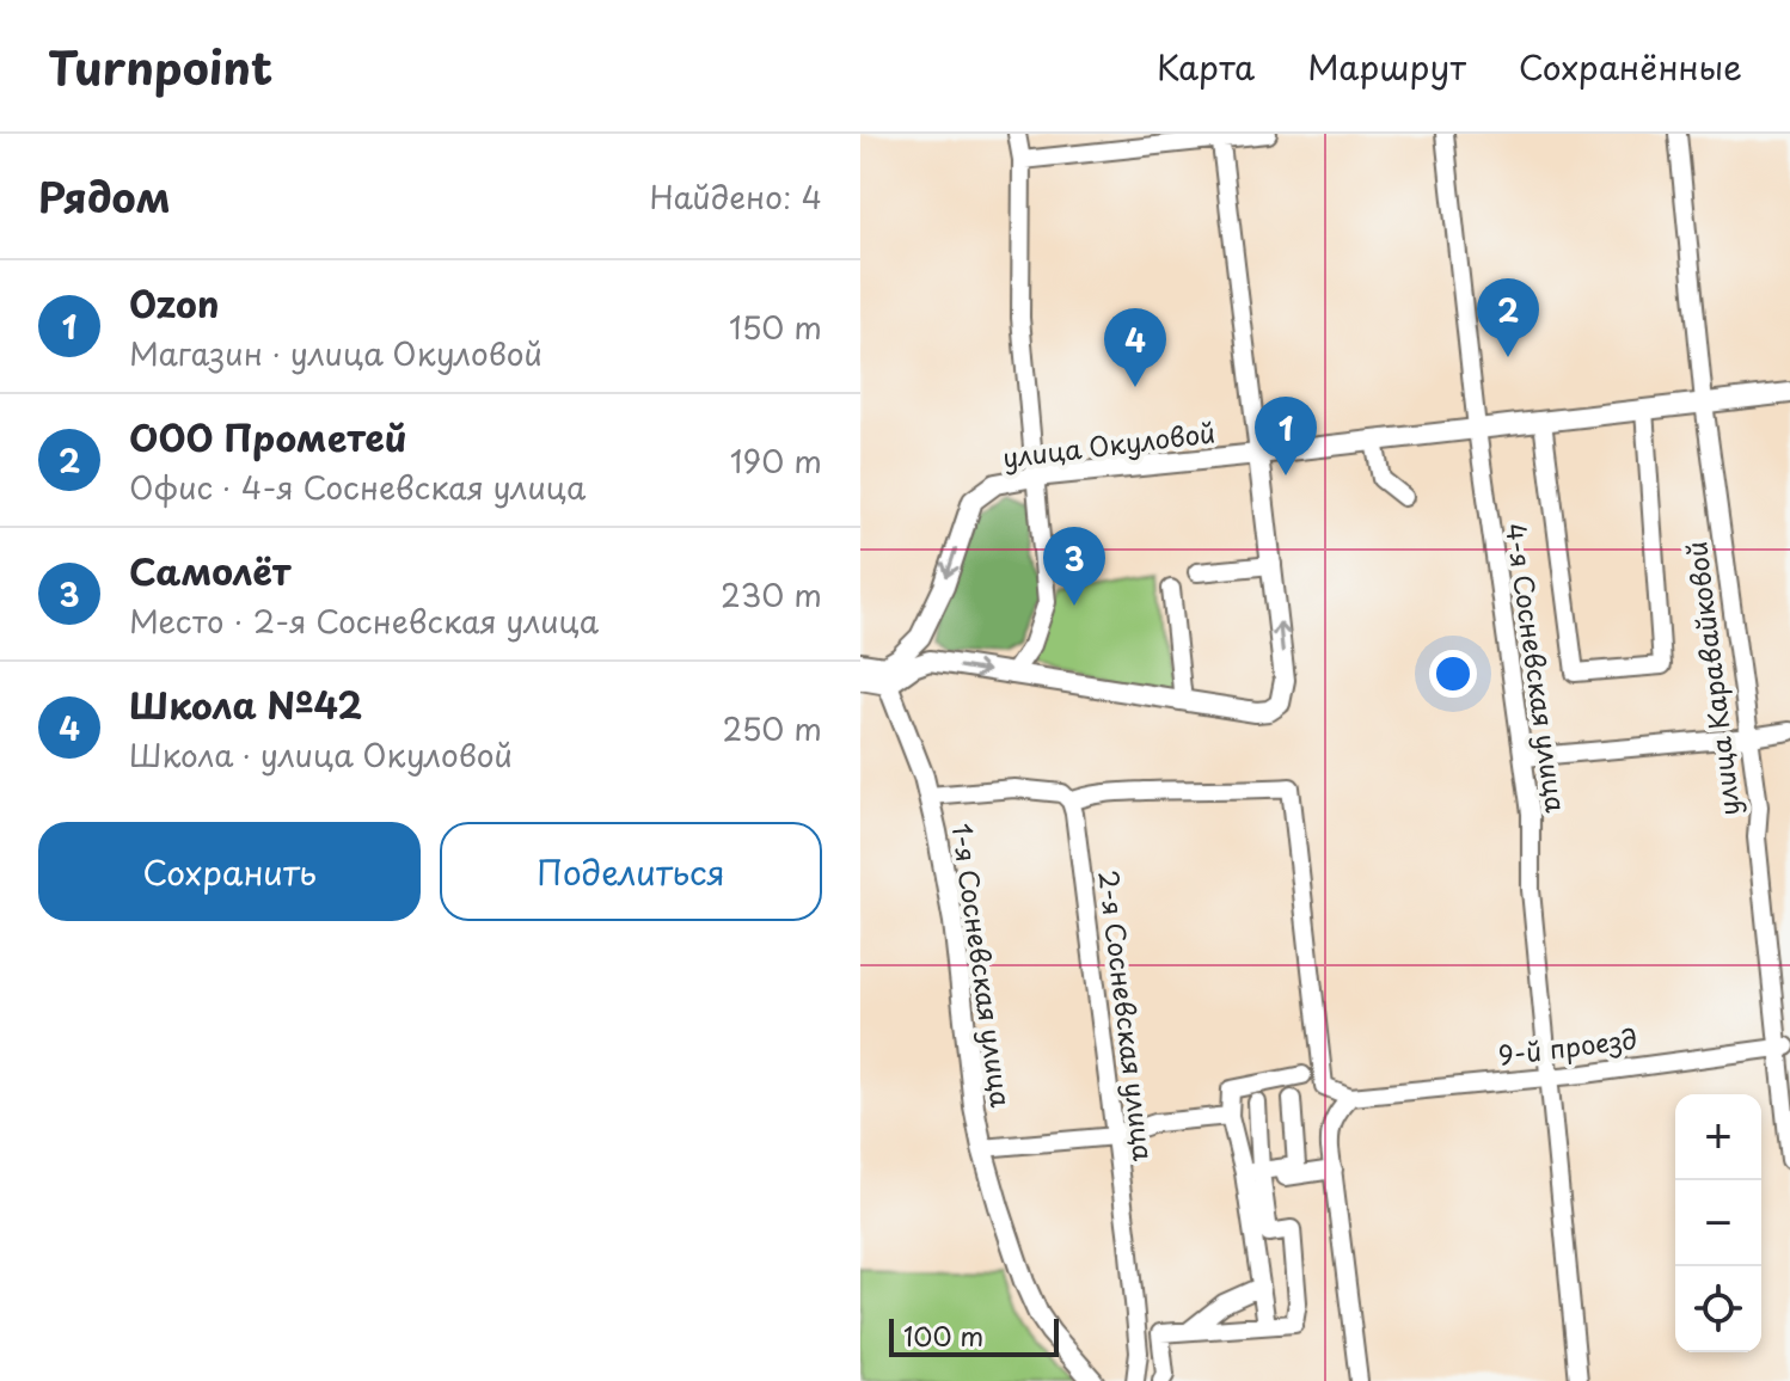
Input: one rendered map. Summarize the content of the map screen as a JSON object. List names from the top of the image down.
{
  "streets": {
    "main road": ["улица Окуловой", "1-я Сосневская улица"],
    "street": [
      "4-я Сосневская улица",
      "улица Каравайковой",
      "2-я Сосневская улица",
      "9-й проезд"
    ]
  },
  "crossings": [
    ["улица Окуловой", "4-я Сосневская улица"],
    ["улица Окуловой", "улица Каравайковой"],
    ["улица Окуловой", "1-я Сосневская улица"],
    ["4-я Сосневская улица", "9-й проезд"],
    ["улица Каравайковой", "9-й проезд"]
  ],
  "scale_bar": "100 m",
  "page": {
    "header": "Turnpoint",
    "nav": ["Карта", "Маршрут", "Сохранённые"],
    "heading": ["Рядом", "Найдено: 4"],
    "list": [
      {
        "mark": "1",
        "name": "Ozon",
        "note": "Магазин · улица Окуловой",
        "value": "150 m"
      },
      {
        "mark": "2",
        "name": "ООО Прометей",
        "note": "Офис · 4-я Сосневская улица",
        "value": "190 m"
      },
      {
        "mark": "3",
        "name": "Самолёт",
        "note": "Место · 2-я Сосневская улица",
        "value": "230 m"
      },
      {
        "mark": "4",
        "name": "Школа №42",
        "note": "Школа · улица Окуловой",
        "value": "250 m"
      }
    ],
    "pins": [
      "2",
      "4",
      "1",
      "3"
    ],
    "buttons": ["Сохранить", "Поделиться"],
    "map_buttons": ["+", "−"],
    "scale": "100 m"
  }
}
